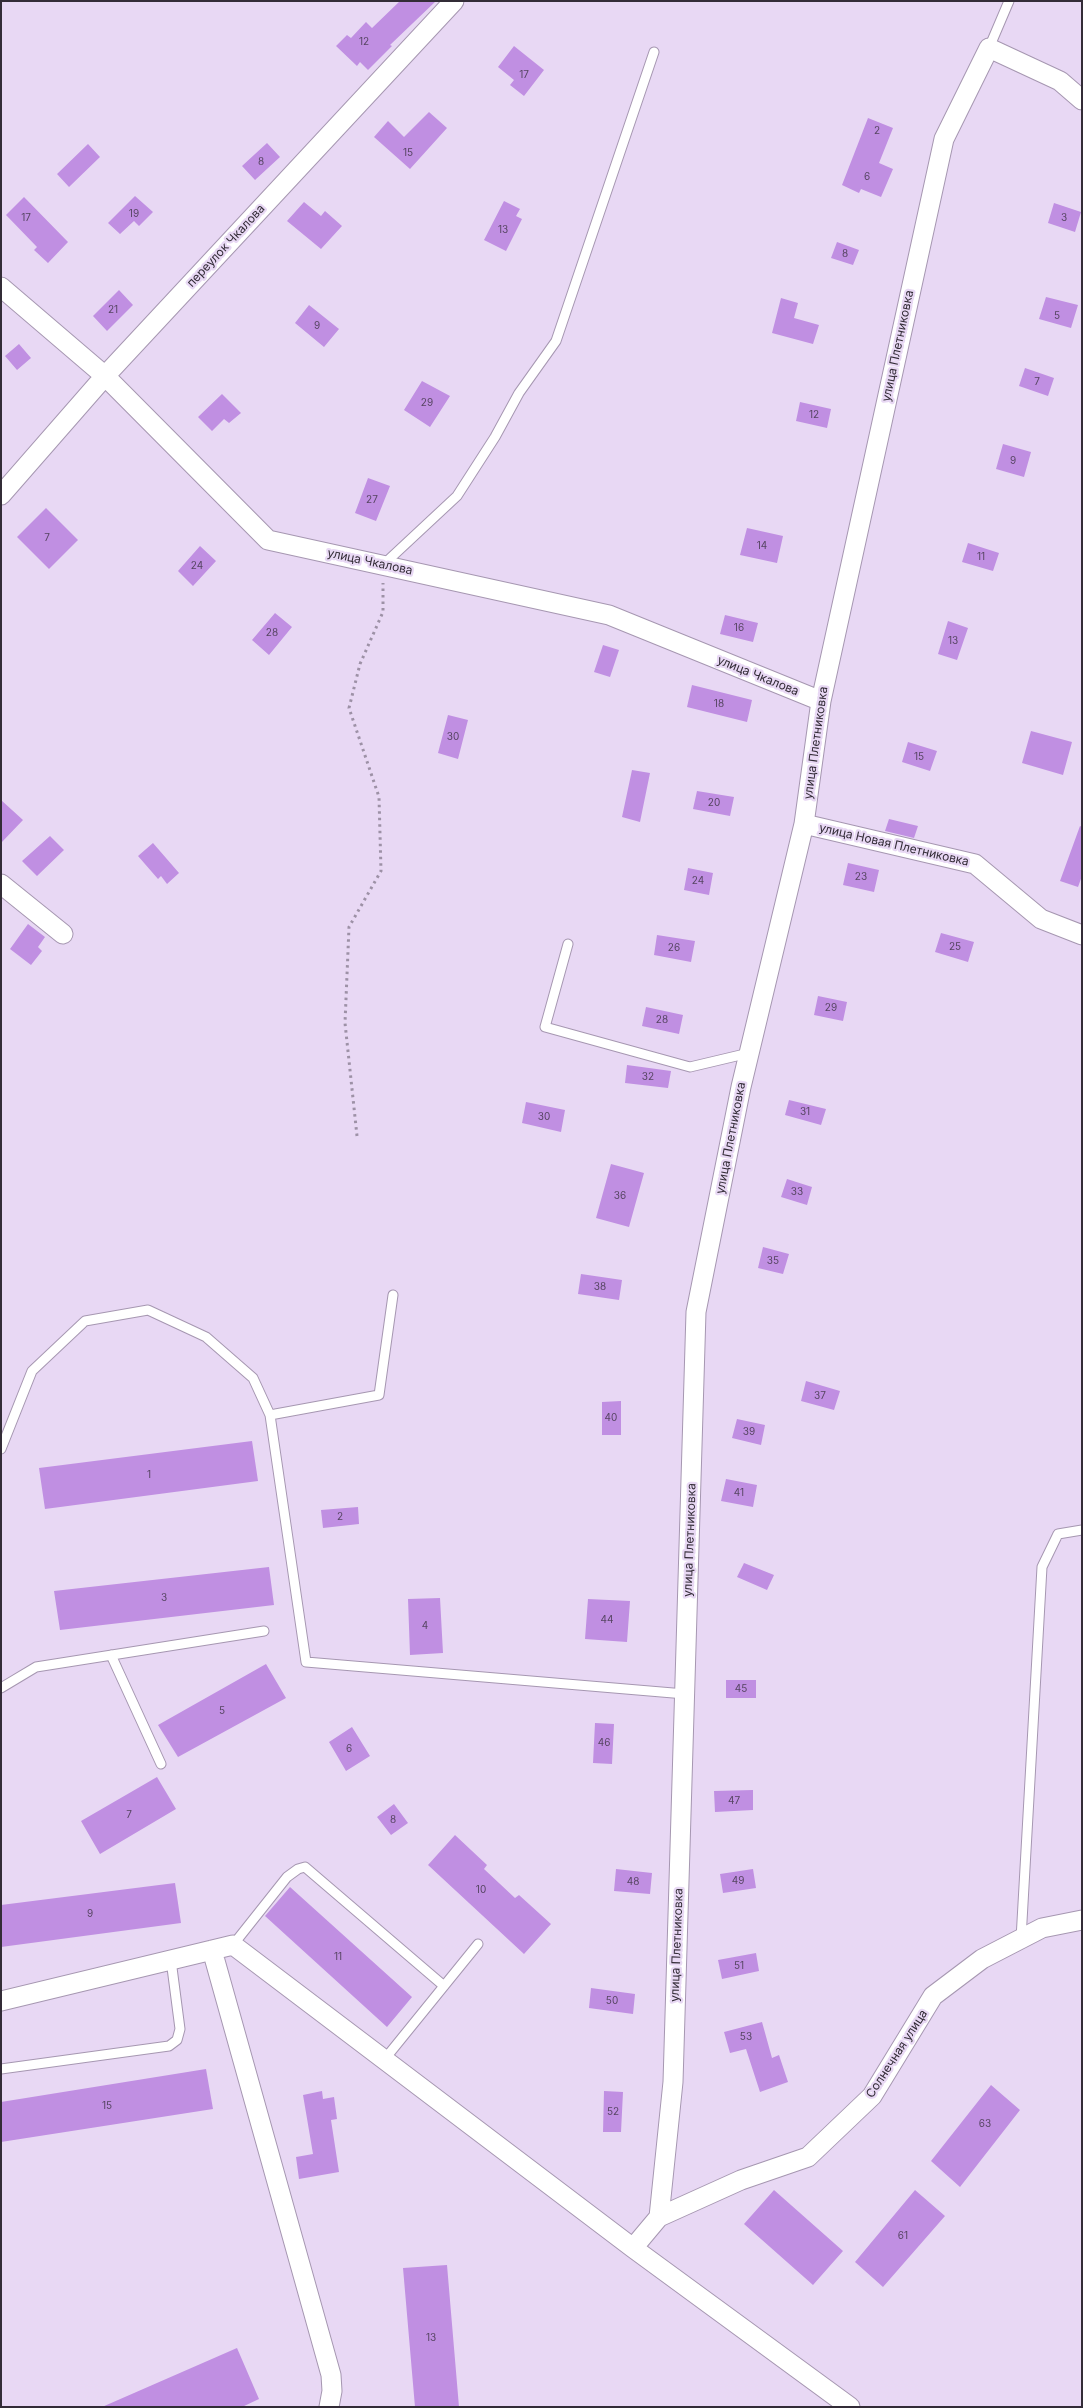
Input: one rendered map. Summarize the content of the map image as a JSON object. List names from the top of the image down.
{
  "streets": {
    "street": [
      "переулок Чкалова",
      "улица Плетниковка",
      "улица Чкалова",
      "улица Новая Плетниковка",
      "Солнечная улица"
    ]
  },
  "crossings": [
    ["переулок Чкалова", "улица Чкалова"],
    ["улица Плетниковка", "улица Чкалова"],
    ["улица Плетниковка", "улица Новая Плетниковка"],
    ["улица Плетниковка", "Солнечная улица"]
  ],
  "house_numbers": [
    "12",
    "17",
    "2",
    "15",
    "8",
    "6",
    "19",
    "17",
    "3",
    "13",
    "8",
    "21",
    "5",
    "9",
    "7",
    "29",
    "12",
    "9",
    "27",
    "7",
    "14",
    "11",
    "24",
    "16",
    "28",
    "13",
    "18",
    "30",
    "15",
    "20",
    "23",
    "24",
    "25",
    "26",
    "29",
    "28",
    "32",
    "31",
    "30",
    "33",
    "36",
    "35",
    "38",
    "37",
    "40",
    "39",
    "1",
    "41",
    "2",
    "3",
    "44",
    "4",
    "45",
    "5",
    "46",
    "6",
    "47",
    "7",
    "8",
    "49",
    "48",
    "10",
    "9",
    "11",
    "51",
    "50",
    "53",
    "15",
    "52",
    "63",
    "61",
    "13"
  ]
}
